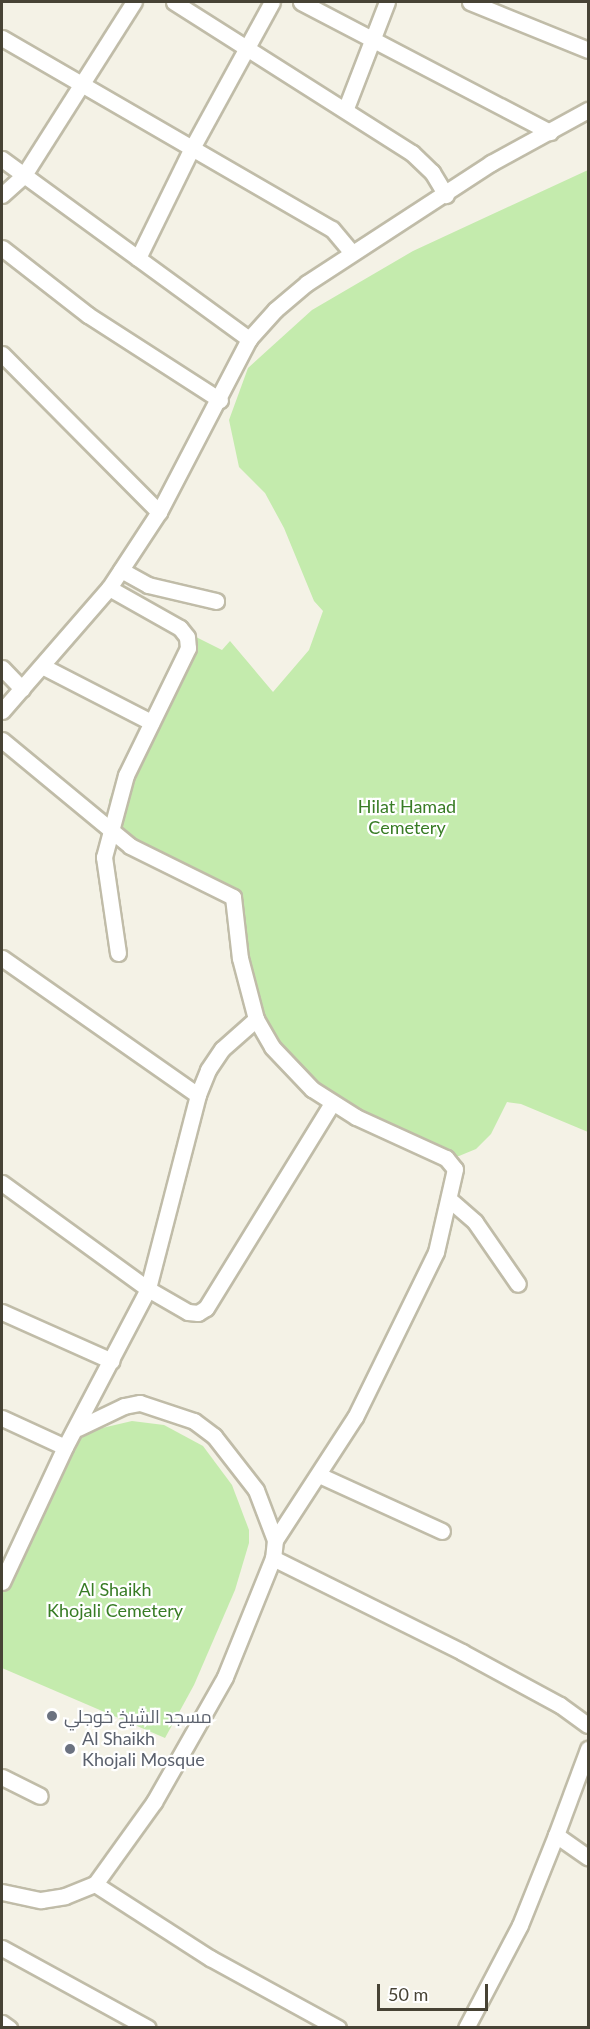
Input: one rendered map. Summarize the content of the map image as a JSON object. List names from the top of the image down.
{
  "parks": ["Hilat Hamad Cemetery", "Al Shaikh Khojali Cemetery"],
  "places": ["مسجد الشيخ خوجلي", "Al Shaikh Khojali Mosque"],
  "scale_bar": "50 m"
}
